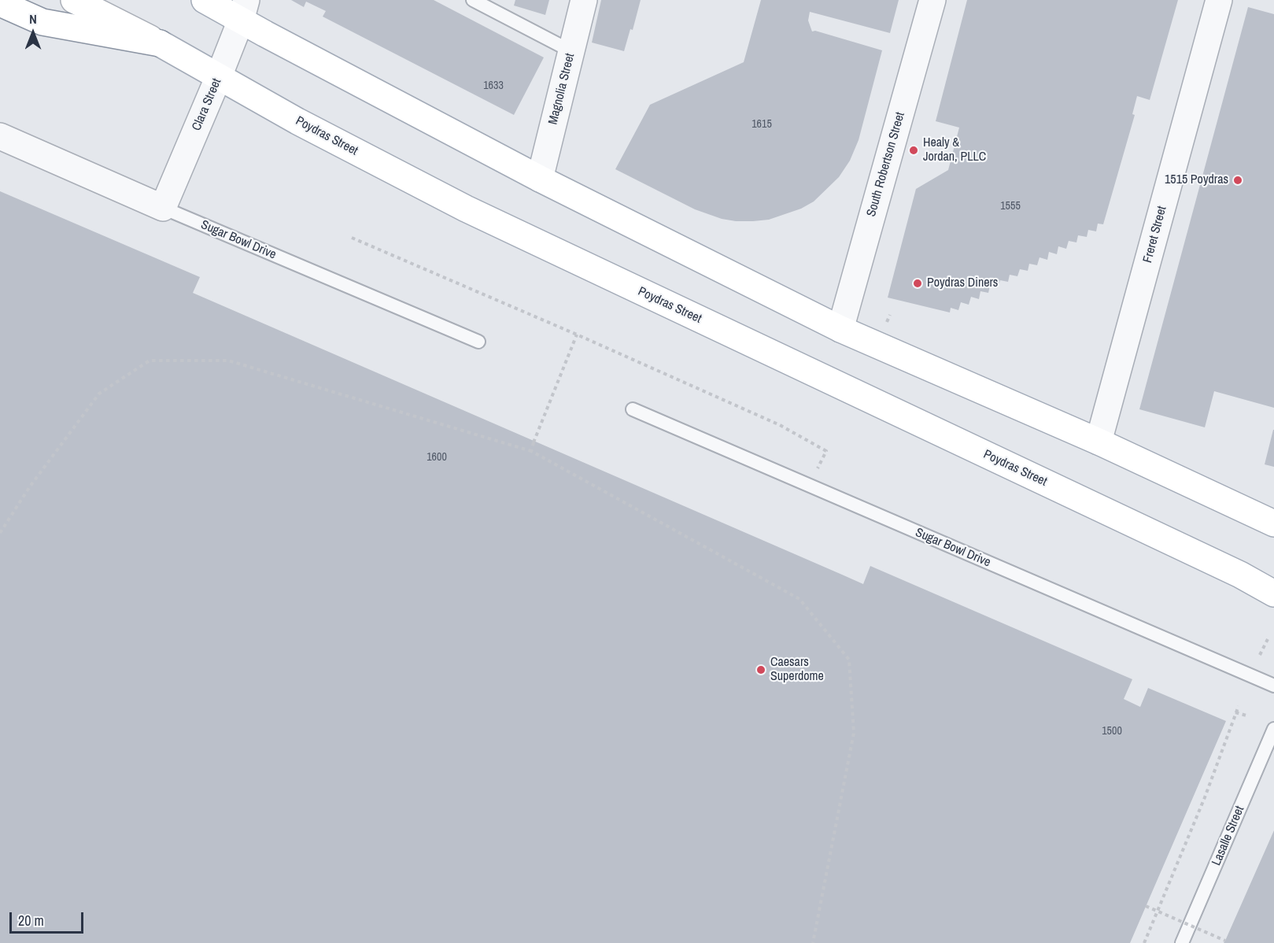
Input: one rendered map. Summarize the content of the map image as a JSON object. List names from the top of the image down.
{
  "streets": {
    "main road": ["Poydras Street"],
    "street": [
      "Magnolia Street",
      "Clara Street",
      "South Robertson Street",
      "Freret Street",
      "Sugar Bowl Drive"
    ],
    "lane": ["Lasalle Street"]
  },
  "crossings": [
    ["Clara Street", "Poydras Street"],
    ["Clara Street", "Sugar Bowl Drive"]
  ],
  "places": [
    "Healy & Jordan, PLLC",
    "1515 Poydras",
    "Poydras Diners",
    "Caesars Superdome"
  ],
  "house_numbers": [
    "1633",
    "1615",
    "1555",
    "1600",
    "1500"
  ],
  "scale_bar": "20 m",
  "north": "top"
}
